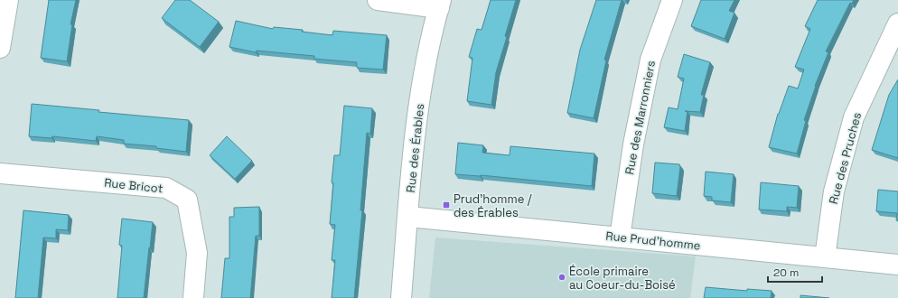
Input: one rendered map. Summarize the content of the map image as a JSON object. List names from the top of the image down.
{
  "streets": {
    "street": [
      "Rue des Marronniers",
      "Rue des Érables",
      "Rue des Pruches",
      "Rue Bricot",
      "Rue Prud'homme"
    ]
  },
  "crossings": [
    ["Rue des Marronniers", "Rue Prud'homme"],
    ["Rue des Érables", "Rue Prud'homme"],
    ["Rue des Pruches", "Rue Prud'homme"]
  ],
  "places": {
    "transit": ["Prud'homme / des Érables"],
    "other": ["École primaire au Coeur‑du‑Boisé"]
  },
  "scale_bar": "20 m"
}
